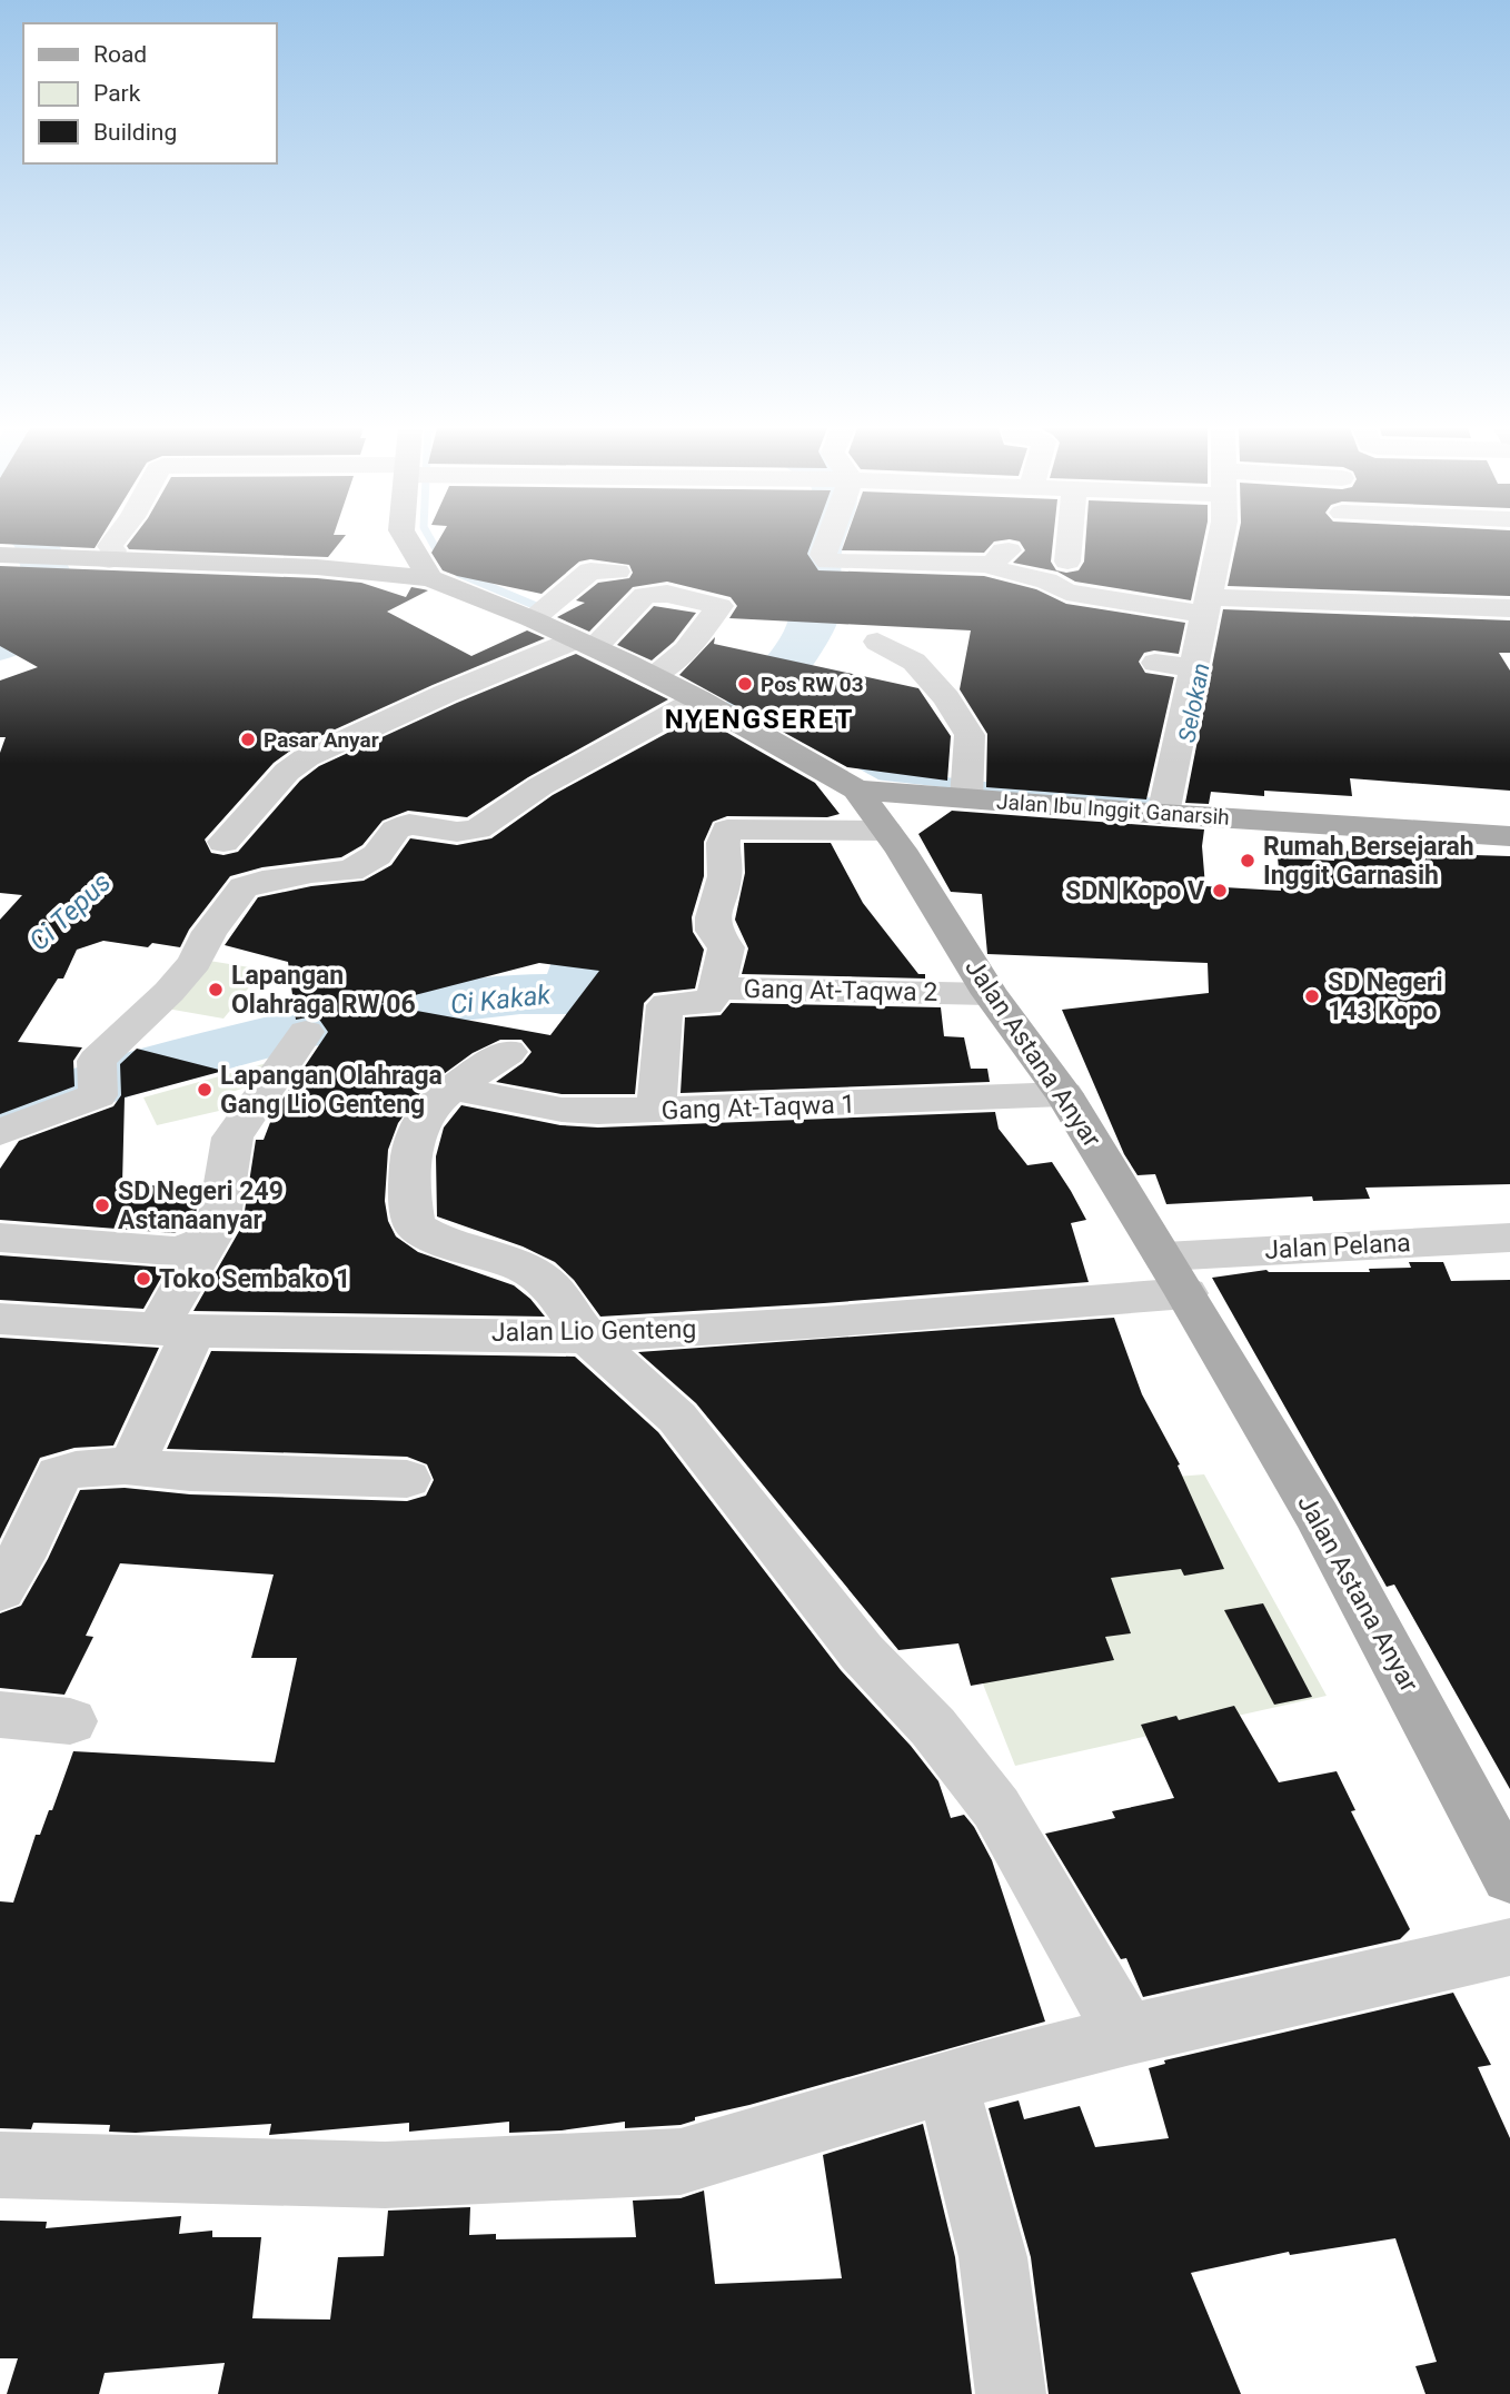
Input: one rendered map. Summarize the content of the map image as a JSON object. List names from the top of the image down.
{
  "streets": {
    "main road": ["Jalan Ibu Inggit Ganarsih", "Jalan Astana Anyar"],
    "street": [
      "Gang At-Taqwa 2",
      "Gang At-Taqwa 1",
      "Jalan Pelana",
      "Jalan Lio Genteng"
    ]
  },
  "crossings": [
    ["Jalan Ibu Inggit Ganarsih", "Jalan Astana Anyar"],
    ["Gang At-Taqwa 2", "Jalan Astana Anyar"],
    ["Gang At-Taqwa 2", "Gang At-Taqwa 1"],
    ["Jalan Astana Anyar", "Gang At-Taqwa 1"],
    ["Jalan Astana Anyar", "Jalan Pelana"],
    ["Jalan Astana Anyar", "Jalan Lio Genteng"],
    ["Jalan Pelana", "Jalan Lio Genteng"]
  ],
  "districts": ["NYENGSERET"],
  "water": ["Selokan", "Ci Tepus", "Ci Kakak"],
  "places": [
    "Pos RW 03",
    "Pasar Anyar",
    "Rumah Bersejarah Inggit Garnasih",
    "SDN Kopo V",
    "Lapangan Olahraga RW 06",
    "SD Negeri 143 Kopo",
    "Lapangan Olahraga Gang Lio Genteng",
    "SD Negeri 249 Astanaanyar",
    "Toko Sembako 1"
  ],
  "legend": ["Road", "Park", "Building"]
}
